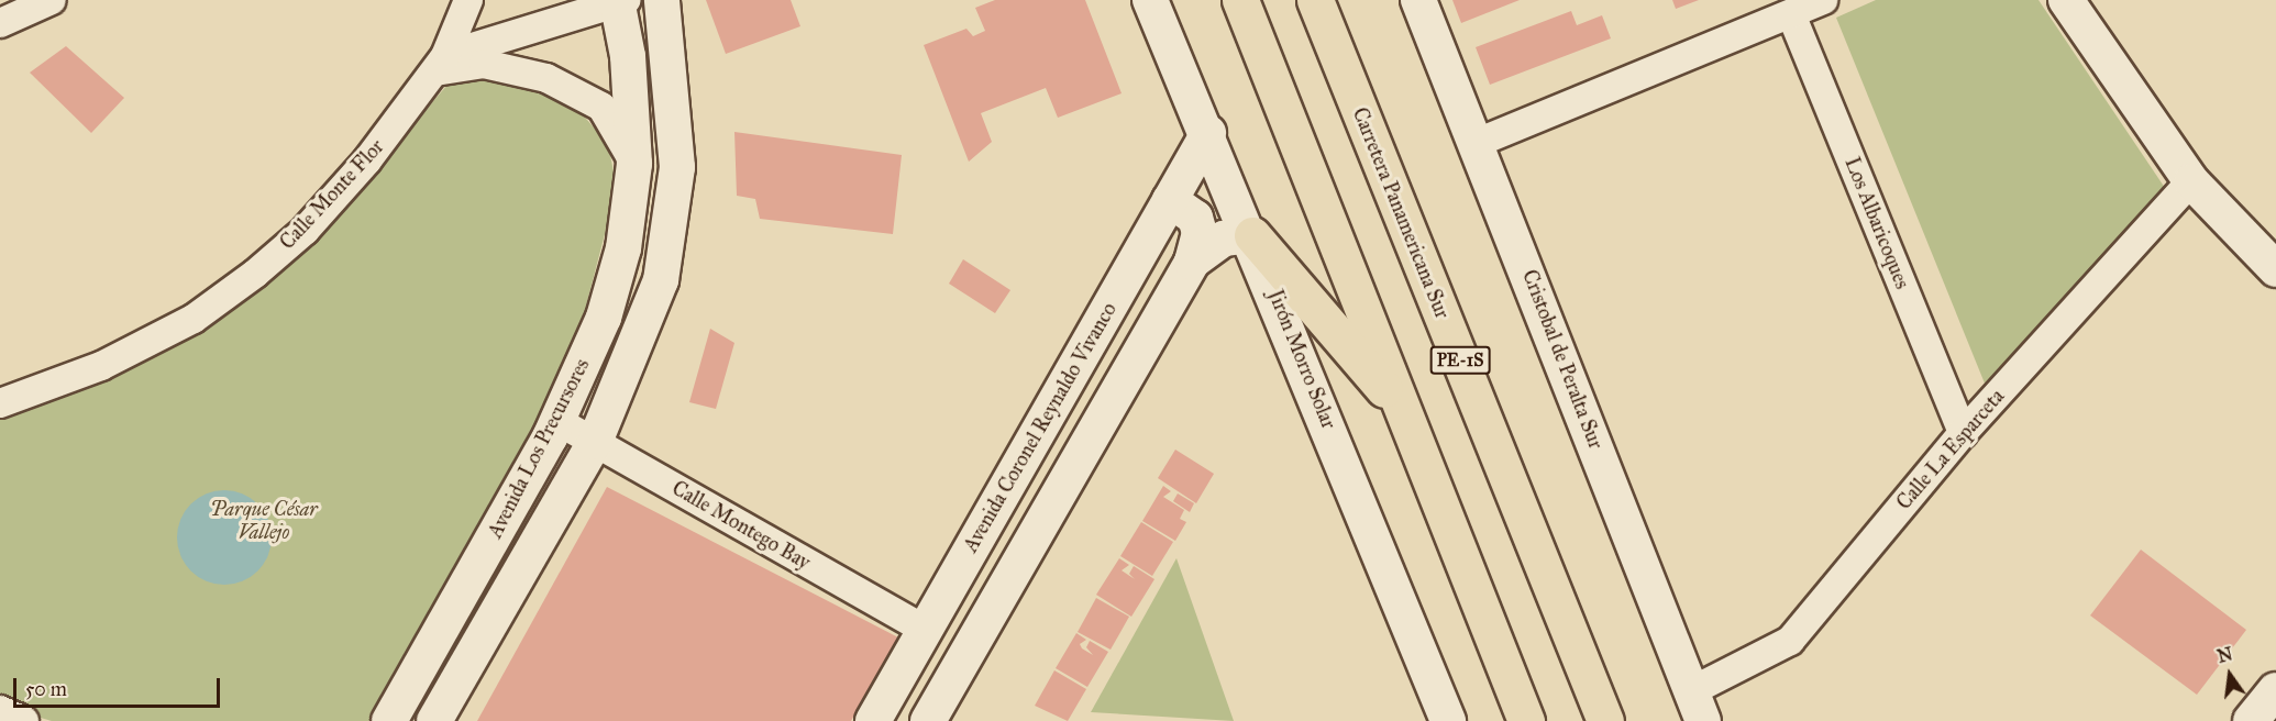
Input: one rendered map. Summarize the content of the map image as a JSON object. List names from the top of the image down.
{
  "streets": {
    "highway": ["Carretera Panamericana Sur", "PE-1S"],
    "street": [
      "Calle Monte Flor",
      "Los Albaricoques",
      "Jirón Morro Solar",
      "Cristobal de Peralta Sur",
      "Avenida Coronel Reynaldo Vivanco",
      "Avenida Los Precursores",
      "Calle La Esparceta",
      "Calle Montego Bay"
    ]
  },
  "crossings": [
    ["Los Albaricoques", "Calle La Esparceta"],
    ["Jirón Morro Solar", "Avenida Coronel Reynaldo Vivanco"],
    ["Cristobal de Peralta Sur", "Calle La Esparceta"],
    ["Avenida Coronel Reynaldo Vivanco", "Calle Montego Bay"],
    ["Avenida Los Precursores", "Calle Montego Bay"]
  ],
  "parks": ["Parque César Vallejo"],
  "scale_bar": "50 m",
  "north": "top"
}
